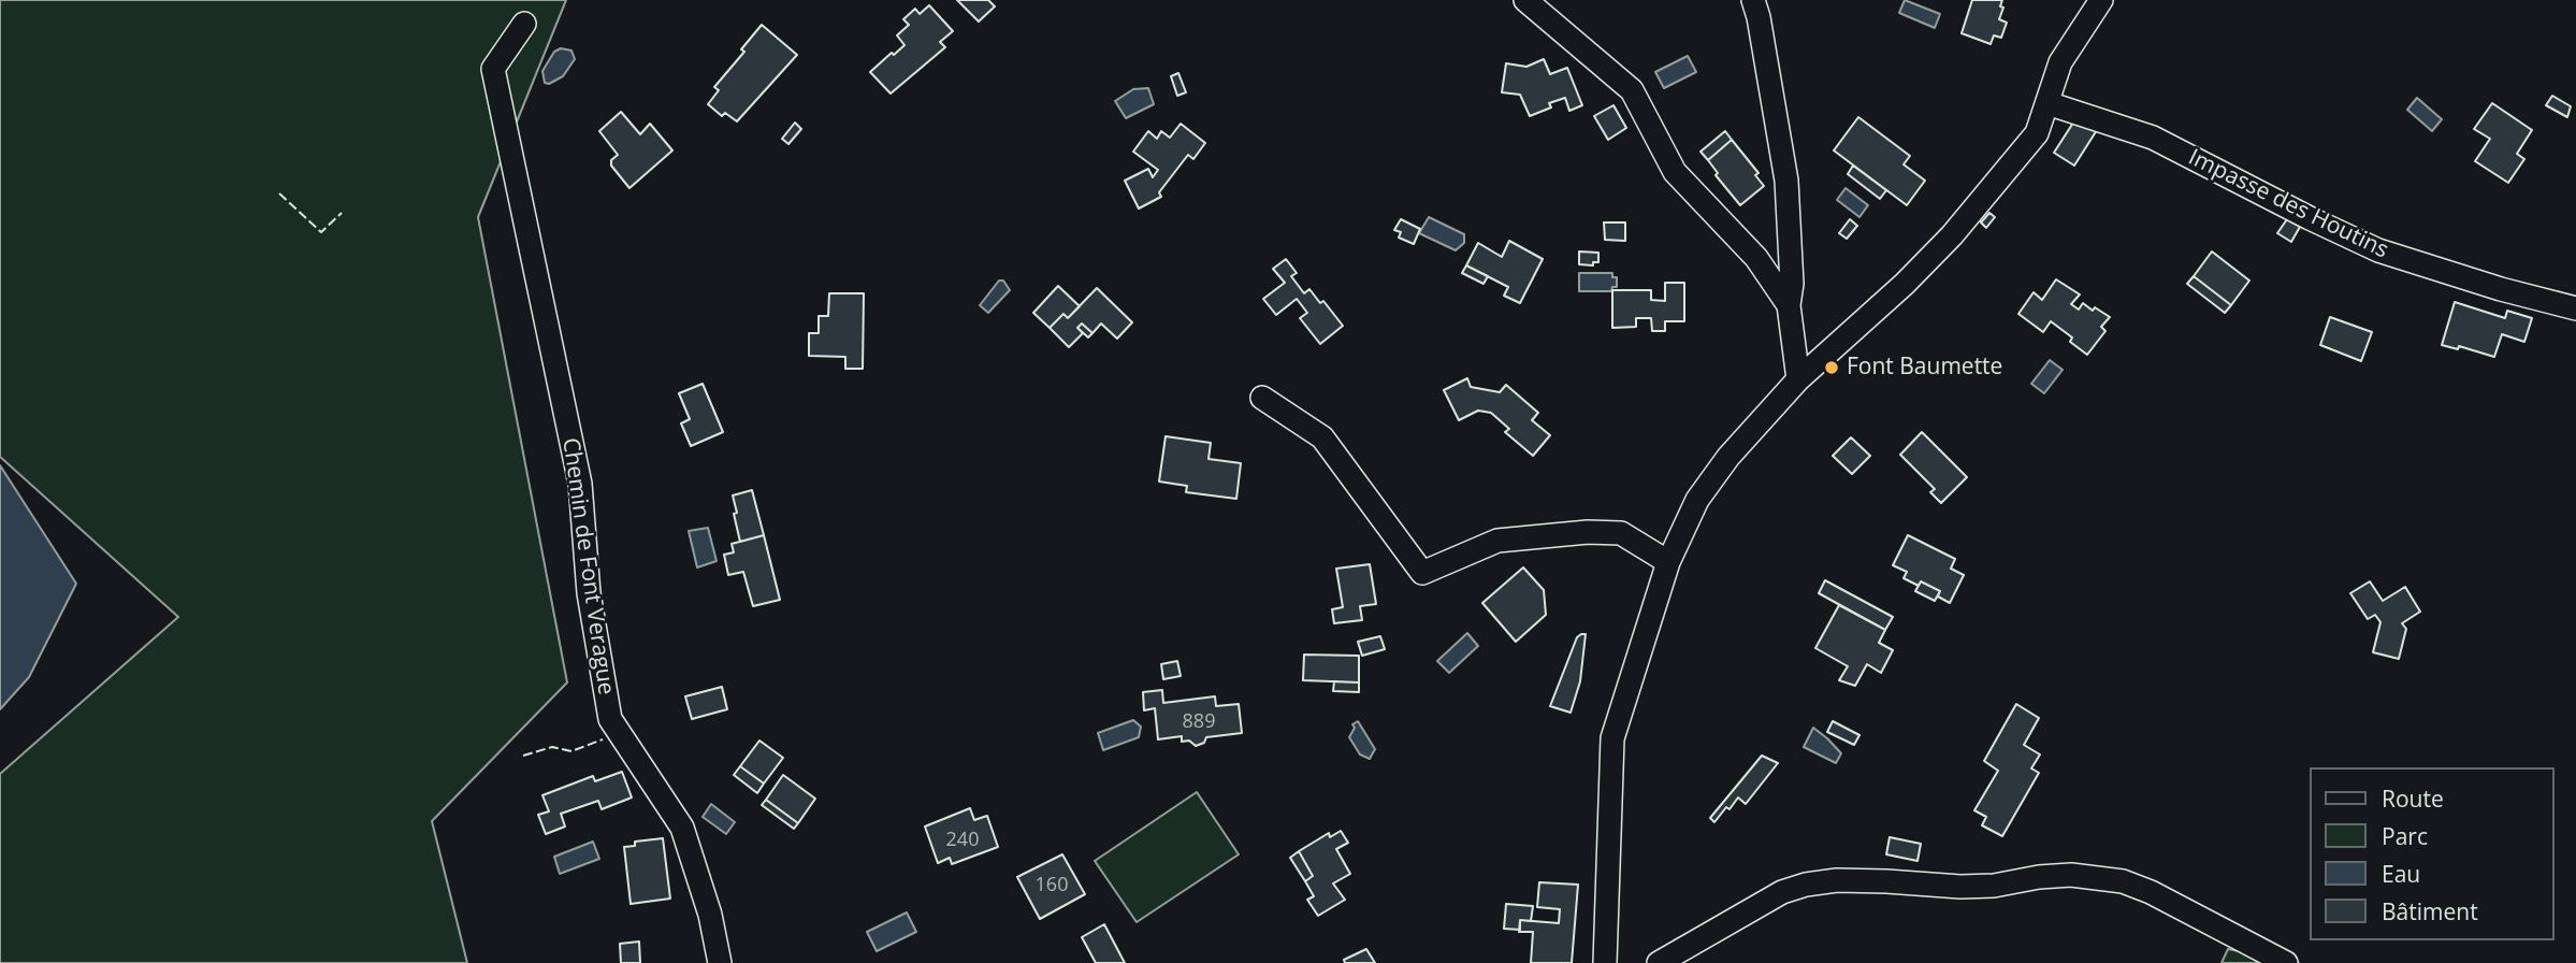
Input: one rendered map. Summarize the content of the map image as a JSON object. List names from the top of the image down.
{
  "streets": {
    "street": ["Impasse des Houtins", "Chemin de Font Verague"]
  },
  "places": ["Font Baumette"],
  "house_numbers": ["889", "240", "160"],
  "legend": [
    "Route",
    "Parc",
    "Eau",
    "Bâtiment"
  ]
}
